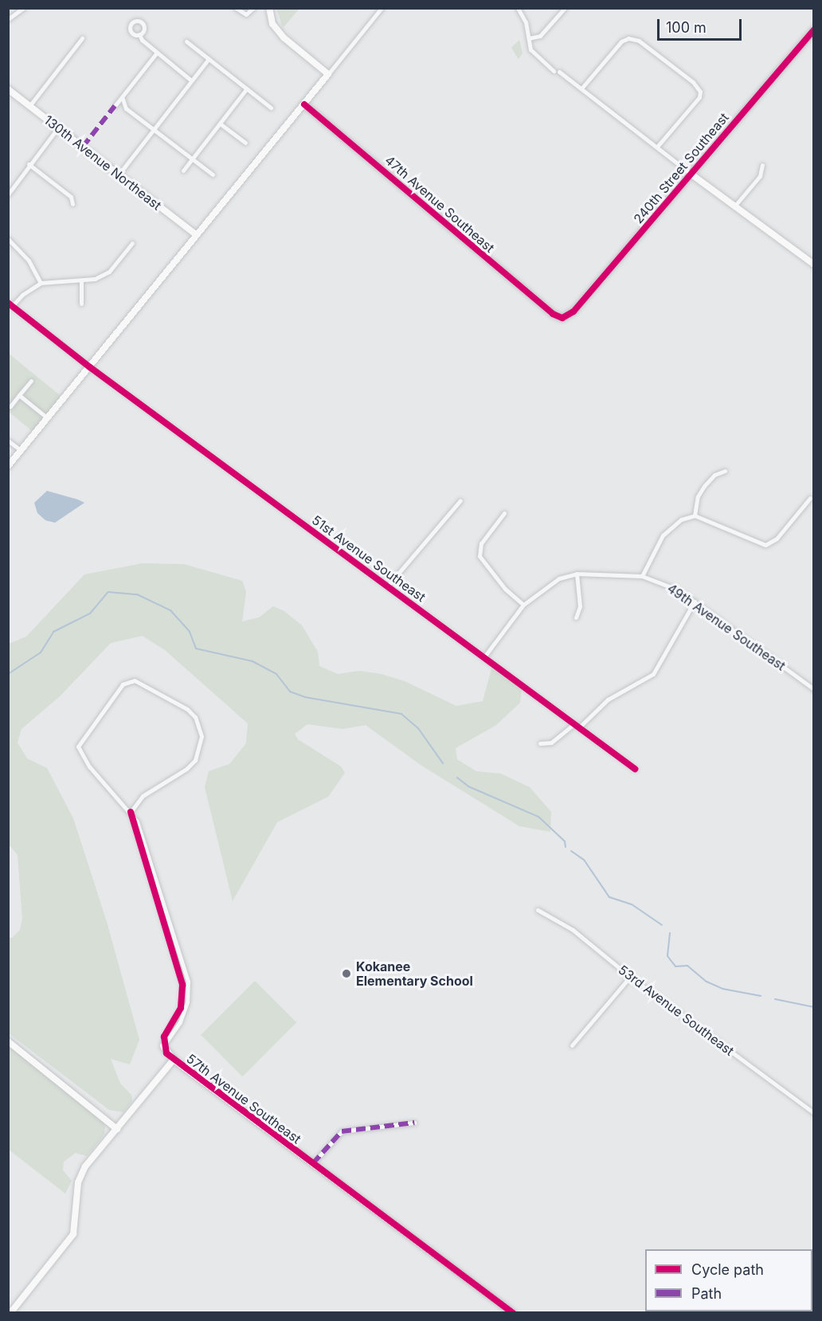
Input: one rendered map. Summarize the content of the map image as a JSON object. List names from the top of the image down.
{
  "streets": {
    "street": [
      "130th Avenue Northeast",
      "240th Street Southeast",
      "47th Avenue Southeast",
      "51st Avenue Southeast",
      "49th Avenue Southeast",
      "53rd Avenue Southeast",
      "57th Avenue Southeast"
    ]
  },
  "crossings": [
    ["240th Street Southeast", "47th Avenue Southeast"]
  ],
  "places": ["Kokanee Elementary School"],
  "legend": ["Cycle path", "Path"],
  "scale_bar": "100 m"
}
